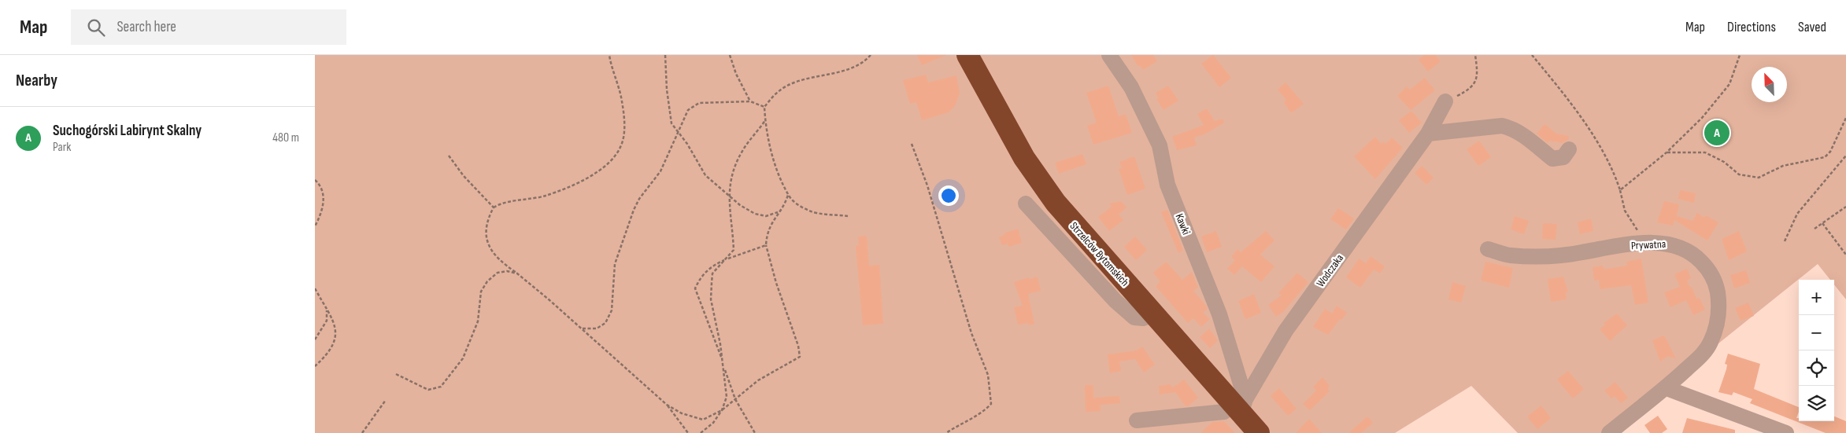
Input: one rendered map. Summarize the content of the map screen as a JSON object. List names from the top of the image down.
{
  "streets": {
    "highway": ["Strzelców Bytomskich"],
    "street": ["Kawki", "Prywatna", "Wodczaka"]
  },
  "crossings": [
    ["Kawki", "Strzelców Bytomskich"],
    ["Kawki", "Wodczaka"],
    ["Strzelców Bytomskich", "Wodczaka"]
  ],
  "north": "top left",
  "page": {
    "header": "Map",
    "search": "Search here",
    "nav": ["Map", "Directions", "Saved"],
    "heading": "Nearby",
    "list": [
      {
        "mark": "A",
        "name": "Suchogórski Labirynt Skalny",
        "note": "Park",
        "value": "480 m"
      }
    ],
    "pins": "A",
    "map_buttons": ["+", "−"]
  }
}
